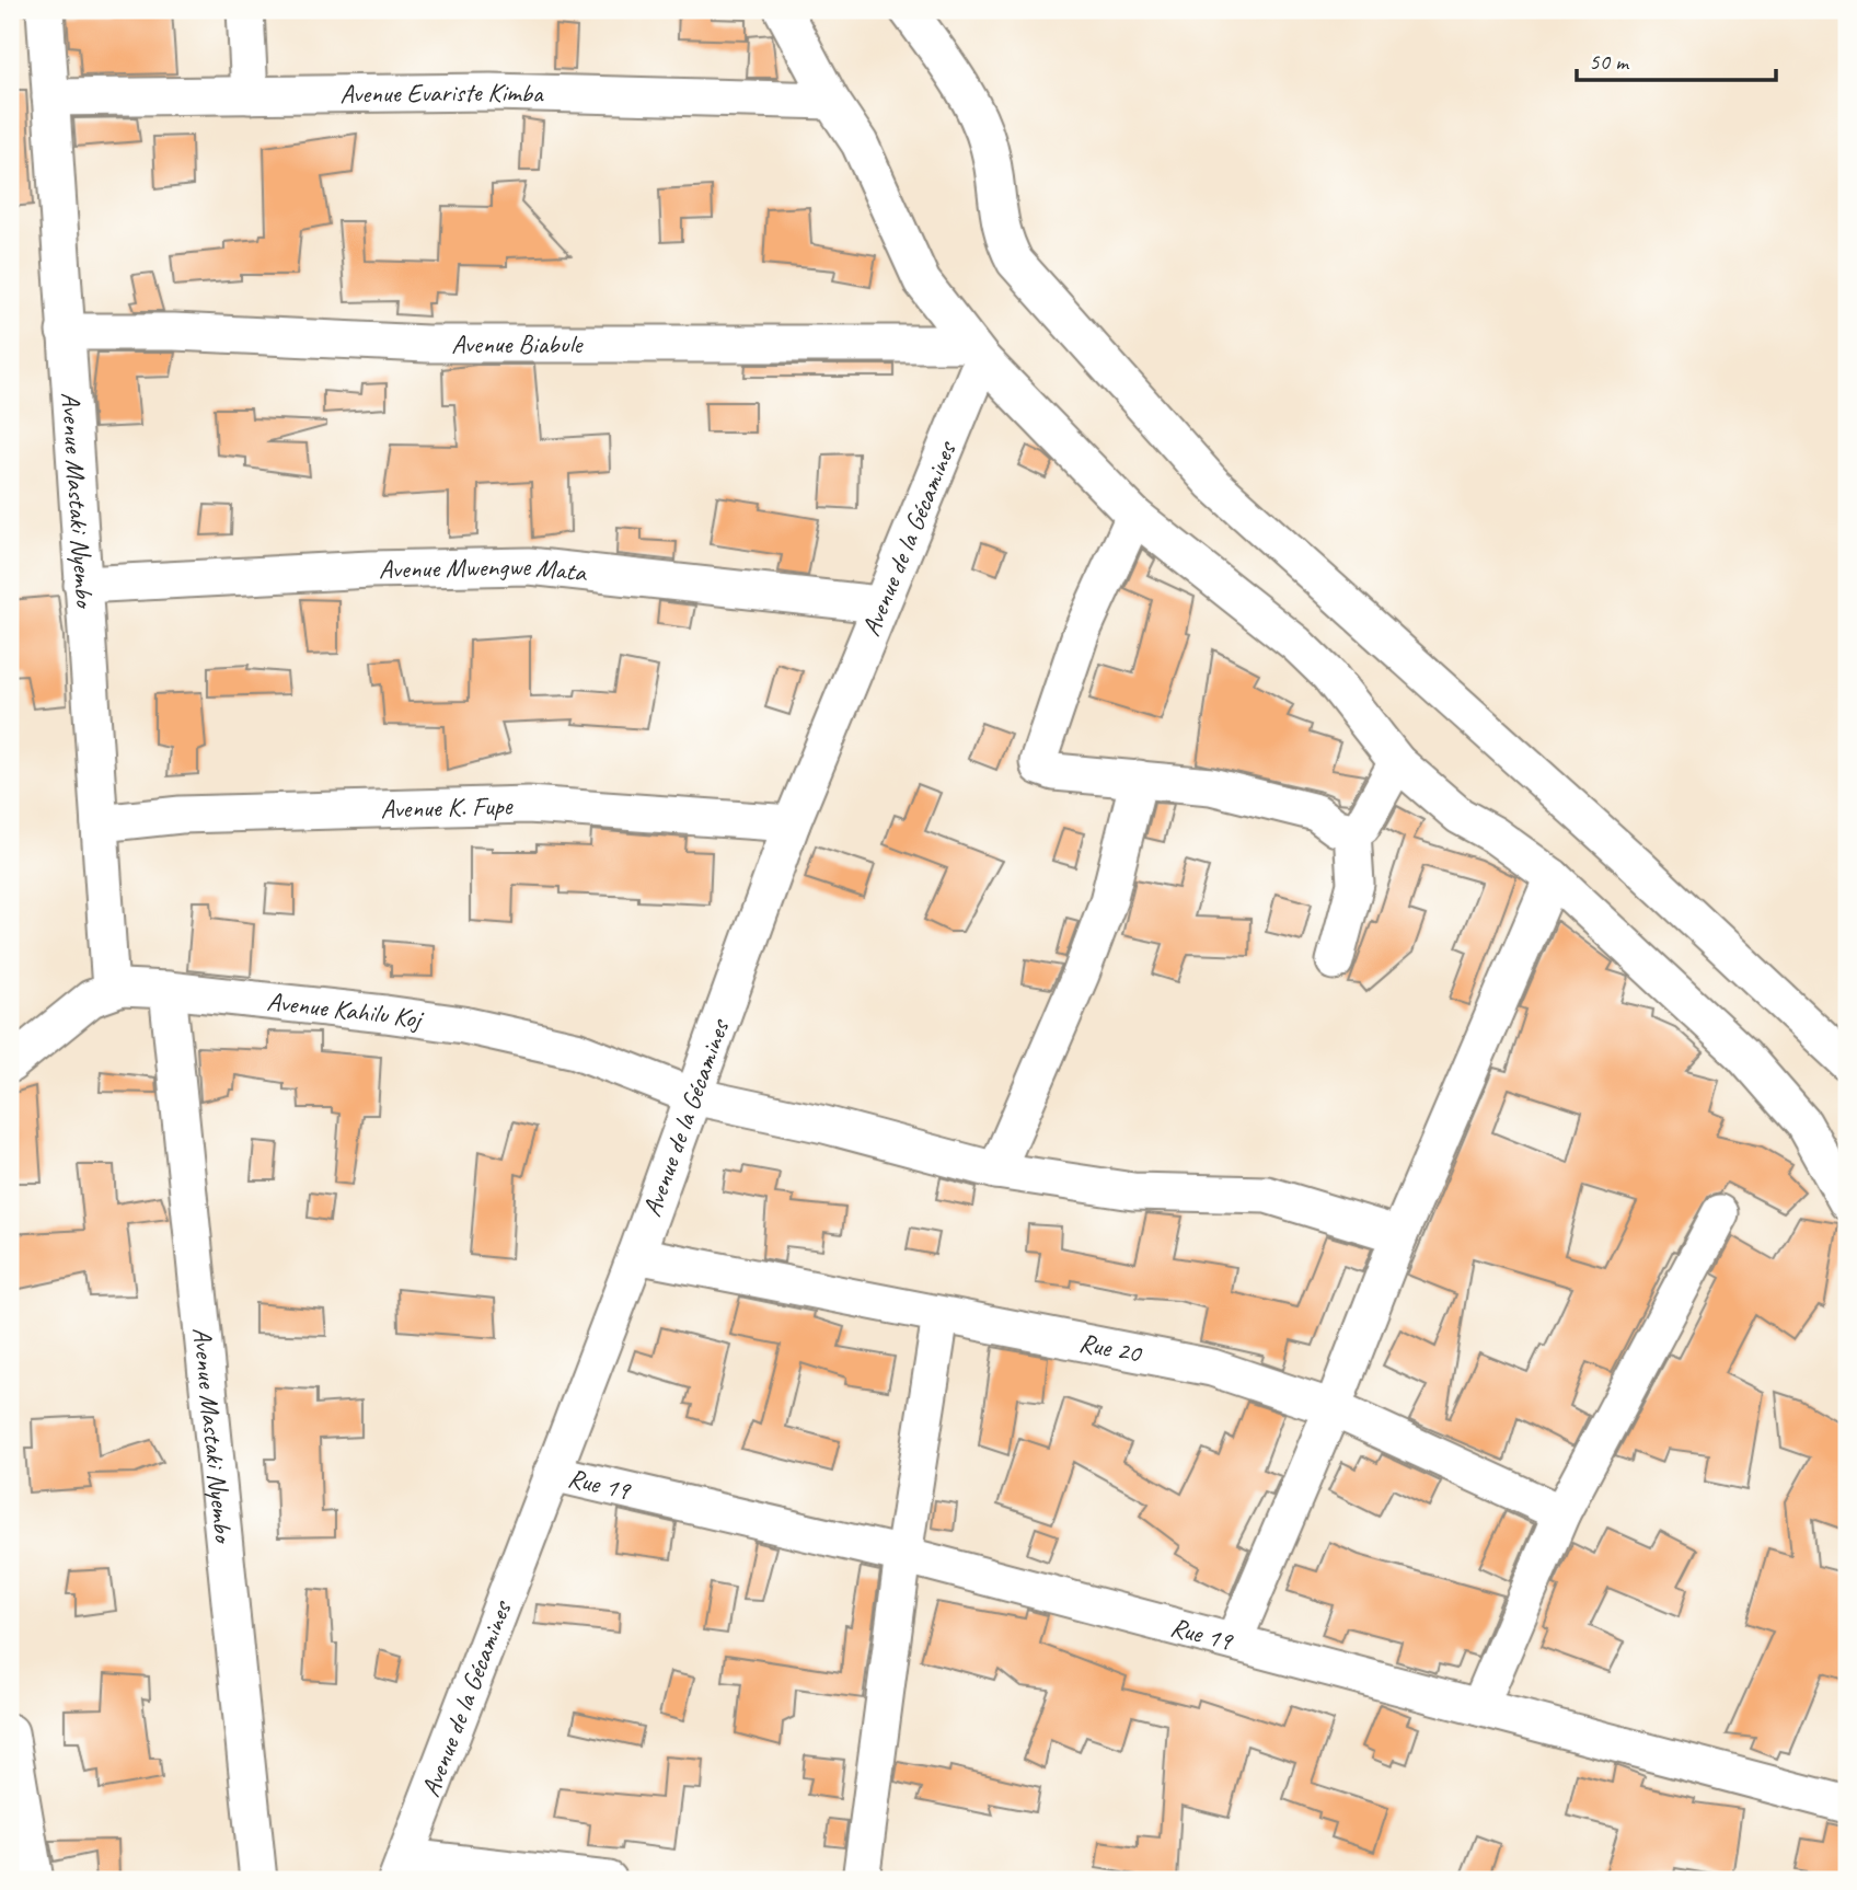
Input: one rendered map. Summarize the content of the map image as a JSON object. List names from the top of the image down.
{
  "streets": {
    "street": [
      "Avenue Evariste Kimba",
      "Avenue Biabule",
      "Avenue Mastaki Nyembo",
      "Avenue de la Gécamines",
      "Avenue Mwengwe Mata",
      "Avenue K. Fupe",
      "Avenue Kahilu Koj",
      "Rue 20",
      "Rue 19"
    ]
  },
  "crossings": [
    ["Avenue Evariste Kimba", "Avenue Mastaki Nyembo"],
    ["Avenue Biabule", "Avenue Mastaki Nyembo"],
    ["Avenue Biabule", "Avenue de la Gécamines"],
    ["Avenue Mastaki Nyembo", "Avenue Mwengwe Mata"],
    ["Avenue Mastaki Nyembo", "Avenue K. Fupe"],
    ["Avenue Mastaki Nyembo", "Avenue Kahilu Koj"],
    ["Avenue de la Gécamines", "Avenue Mwengwe Mata"],
    ["Avenue de la Gécamines", "Avenue K. Fupe"],
    ["Avenue de la Gécamines", "Avenue Kahilu Koj"],
    ["Avenue de la Gécamines", "Rue 20"],
    ["Avenue de la Gécamines", "Rue 19"]
  ],
  "scale_bar": "50 m"
}
